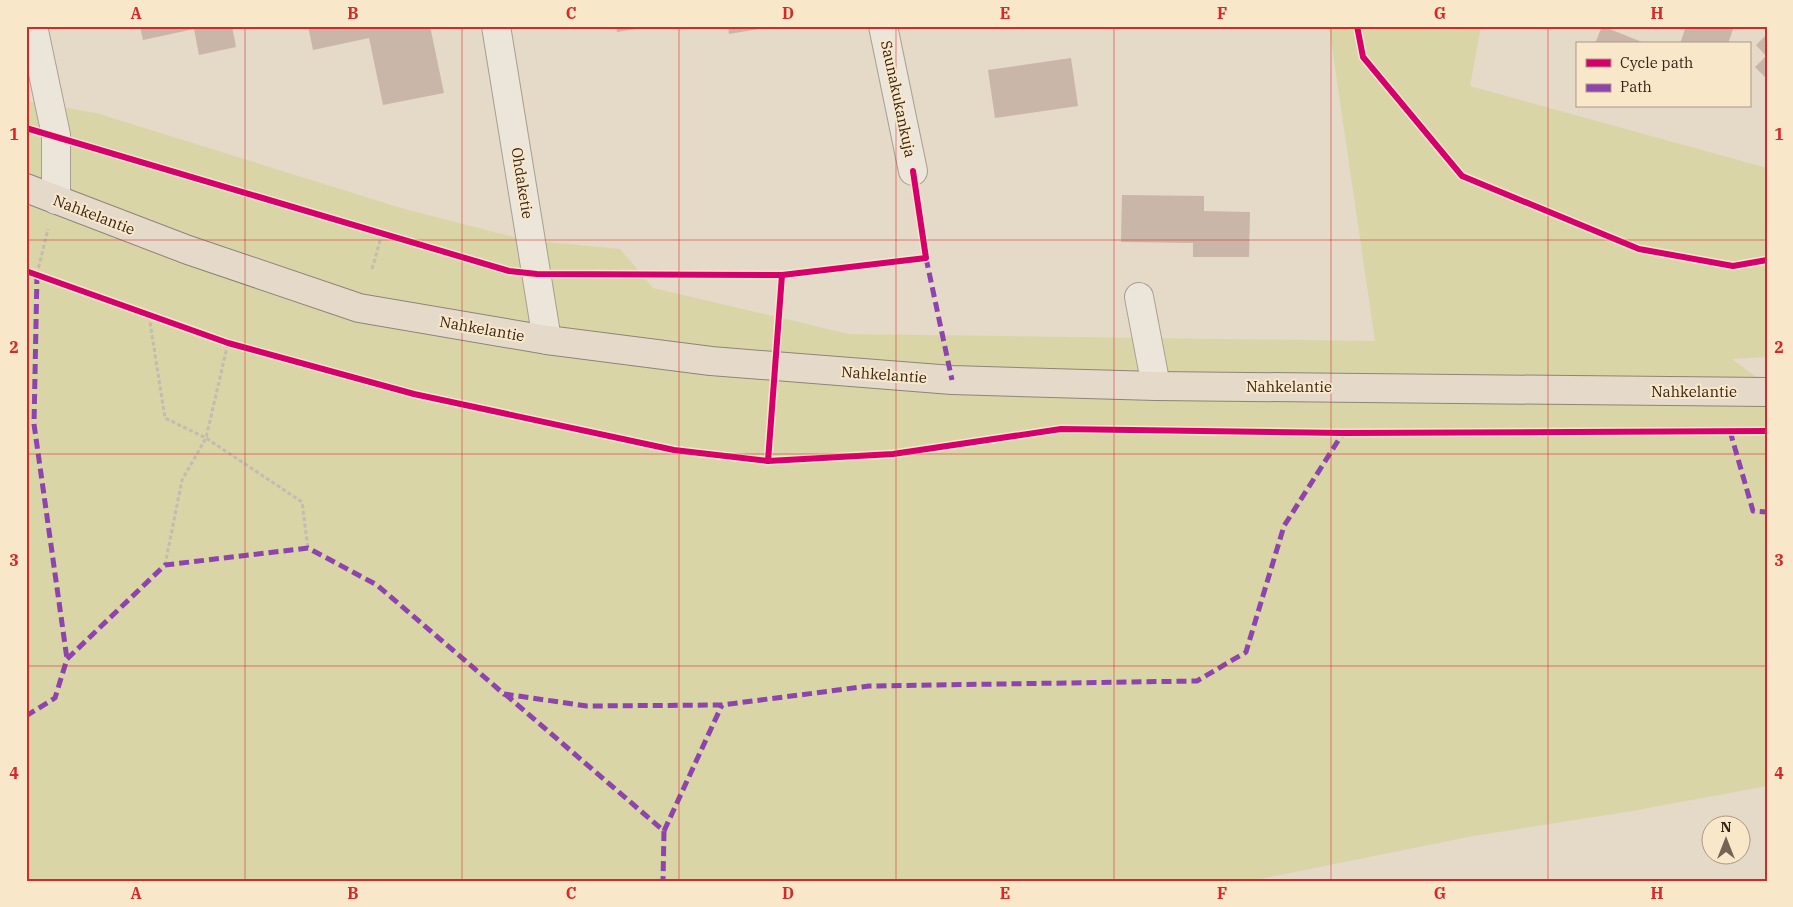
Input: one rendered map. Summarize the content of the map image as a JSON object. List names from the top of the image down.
{
  "streets": {
    "main road": ["Nahkelantie"],
    "street": ["Saunakukankuja", "Ohdaketie"]
  },
  "crossings": [
    ["Ohdaketie", "Nahkelantie"]
  ],
  "legend": ["Cycle path", "Path"],
  "north": "top",
  "grid": {
    "columns": [
      "A",
      "B",
      "C",
      "D",
      "E",
      "F",
      "G",
      "H"
    ],
    "rows": [
      "1",
      "2",
      "3",
      "4"
    ]
  }
}
